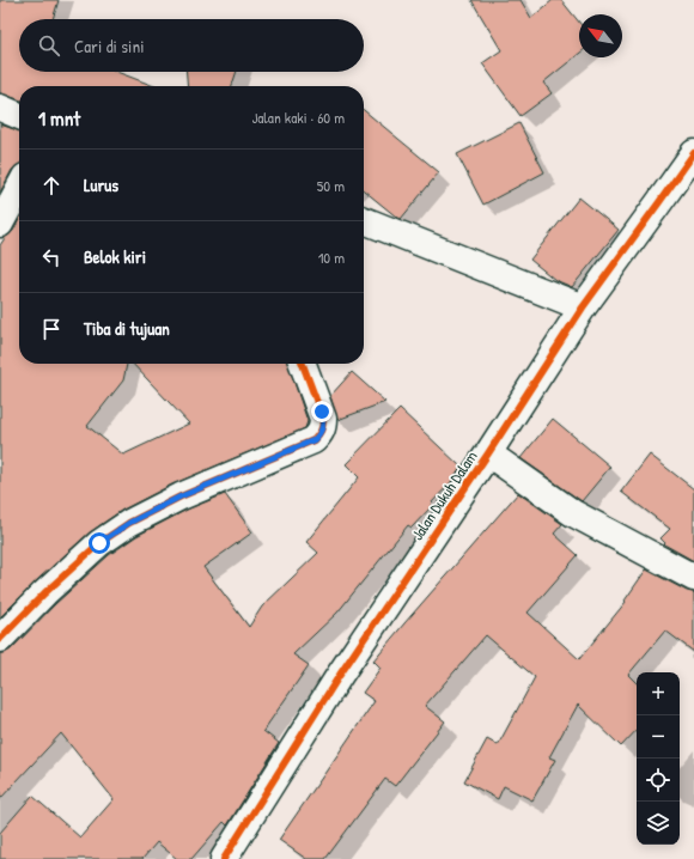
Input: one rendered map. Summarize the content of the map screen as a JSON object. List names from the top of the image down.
{
  "streets": {
    "street": ["Jalan Dukuh Dalam"]
  },
  "north": "top left",
  "page": {
    "search": "Cari di sini",
    "heading": ["1 mnt", "Jalan kaki · 60 m"],
    "list": [
      ["Lurus", "50 m"],
      ["Belok kiri", "10 m"],
      "Tiba di tujuan"
    ],
    "map_buttons": ["+", "−"]
  }
}
